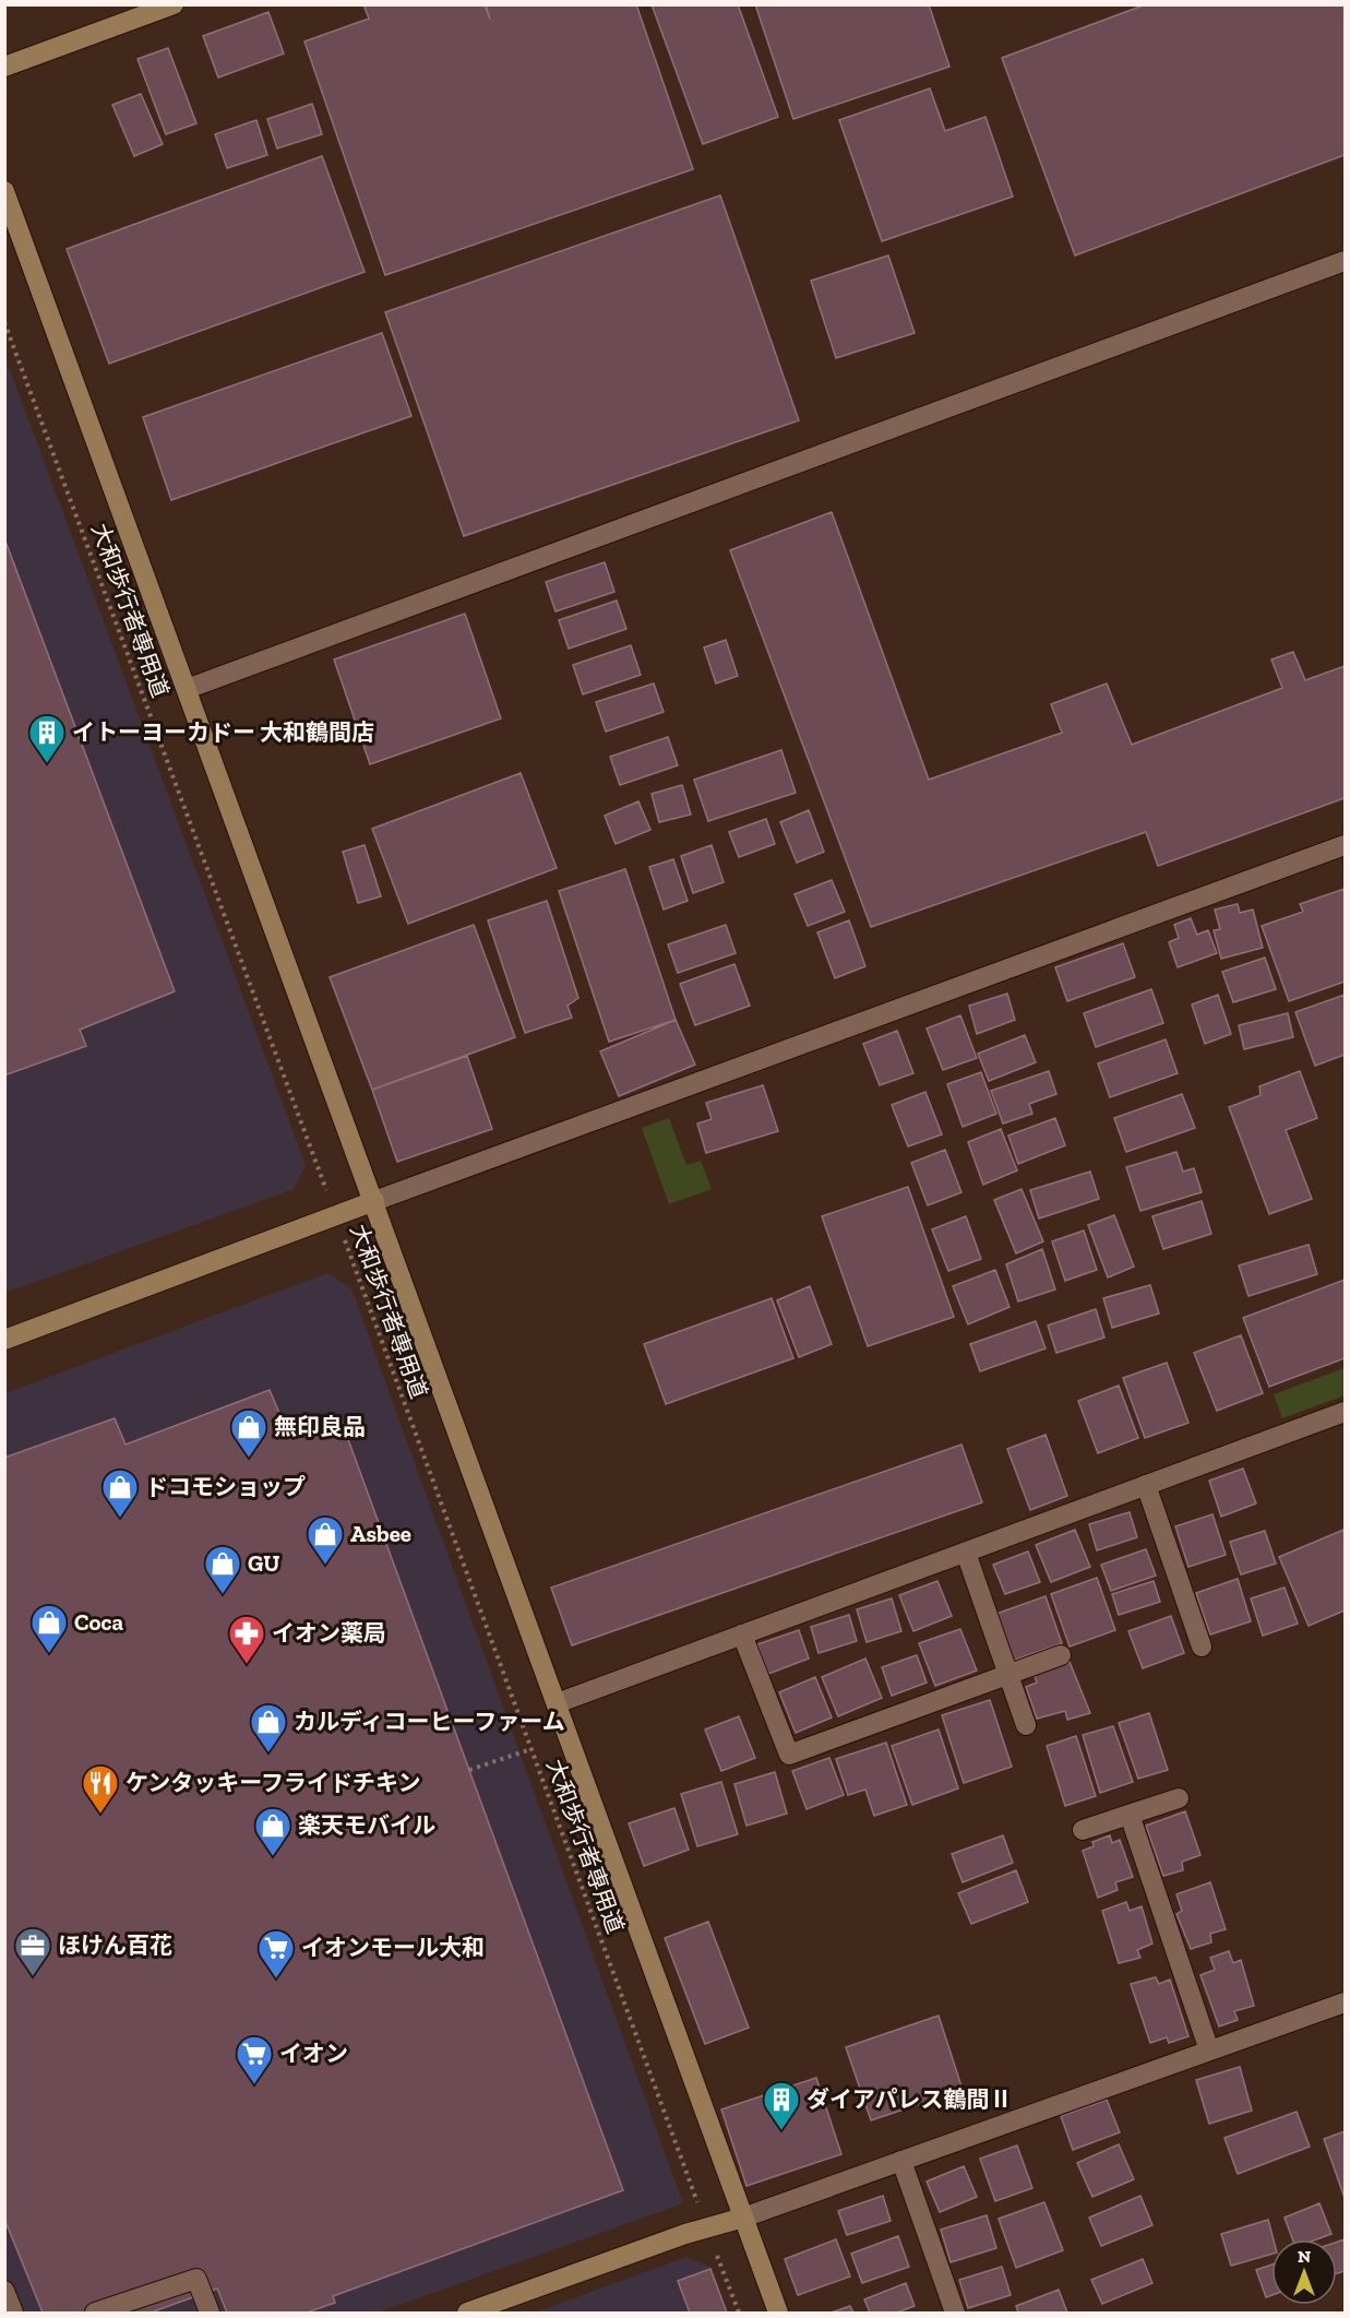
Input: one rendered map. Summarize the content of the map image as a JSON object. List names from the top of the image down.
{
  "streets": {
    "path": ["大和歩行者専用道"]
  },
  "places": {
    "building": ["イトーヨーカドー 大和鶴間店", "ダイアパレス鶴間Ⅱ"],
    "shop": [
      "無印良品",
      "ドコモショップ",
      "Asbee",
      "GU",
      "Coca",
      "カルディコーヒーファーム",
      "楽天モバイル"
    ],
    "pharmacy": ["イオン薬局"],
    "restaurant": ["ケンタッキーフライドチキン"],
    "office": ["ほけん百花"],
    "supermarket": ["イオンモール大和", "イオン"]
  },
  "north": "top"
}
